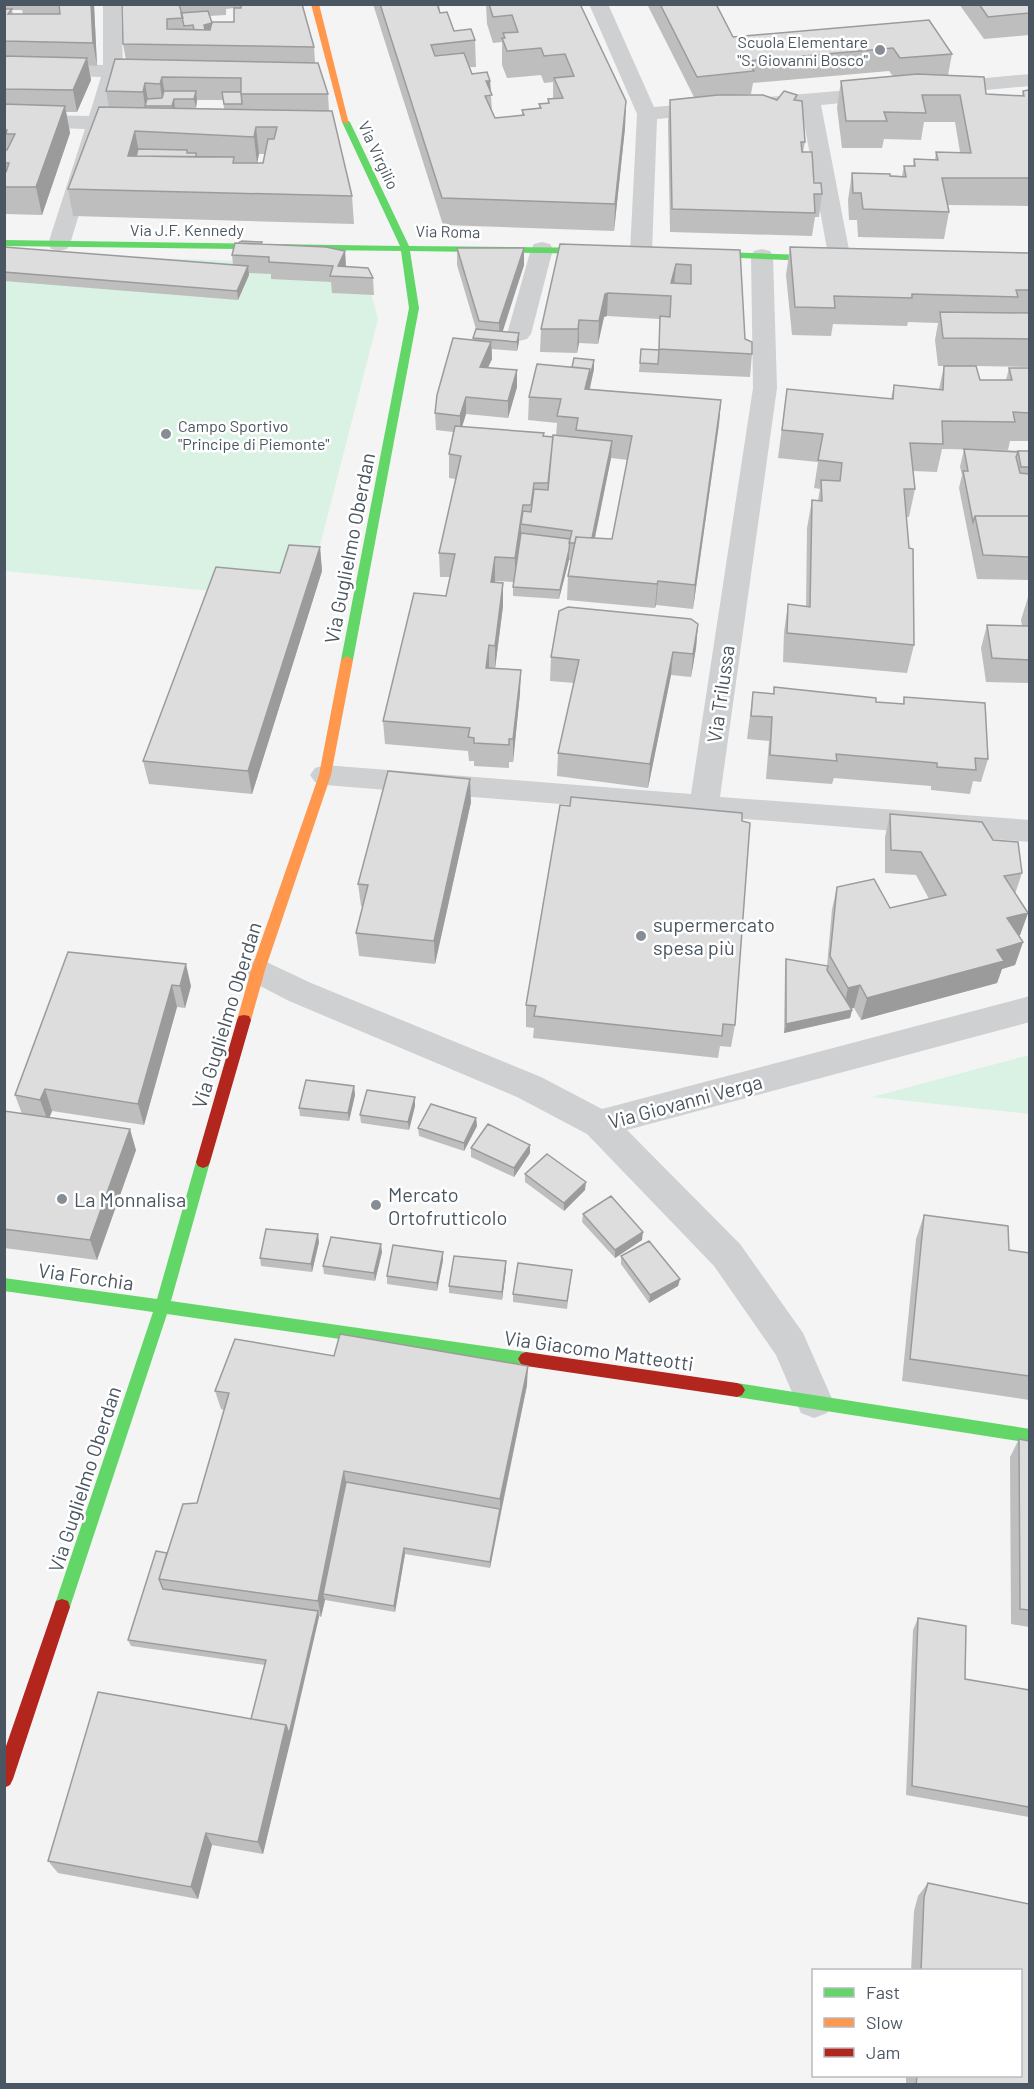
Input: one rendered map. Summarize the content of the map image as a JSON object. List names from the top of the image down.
{
  "streets": {
    "street": [
      "Via Virgilio",
      "Via J.F. Kennedy",
      "Via Roma",
      "Via Guglielmo Oberdan",
      "Via Trilussa",
      "Via Giovanni Verga",
      "Via Forchia",
      "Via Giacomo Matteotti"
    ]
  },
  "crossings": [
    ["Via Virgilio", "Via J.F. Kennedy"],
    ["Via Virgilio", "Via Roma"],
    ["Via Virgilio", "Via Guglielmo Oberdan"],
    ["Via J.F. Kennedy", "Via Roma"],
    ["Via J.F. Kennedy", "Via Guglielmo Oberdan"],
    ["Via Roma", "Via Guglielmo Oberdan"],
    ["Via Guglielmo Oberdan", "Via Giovanni Verga"],
    ["Via Guglielmo Oberdan", "Via Forchia"],
    ["Via Guglielmo Oberdan", "Via Giacomo Matteotti"],
    ["Via Forchia", "Via Giacomo Matteotti"]
  ],
  "places": [
    "Scuola Elementare \"S. Giovanni Bosco\"",
    "Campo Sportivo \"Principe di Piemonte\"",
    "supermercato spesa più",
    "La Monnalisa",
    "Mercato Ortofrutticolo"
  ],
  "legend": ["Fast", "Slow", "Jam"]
}
